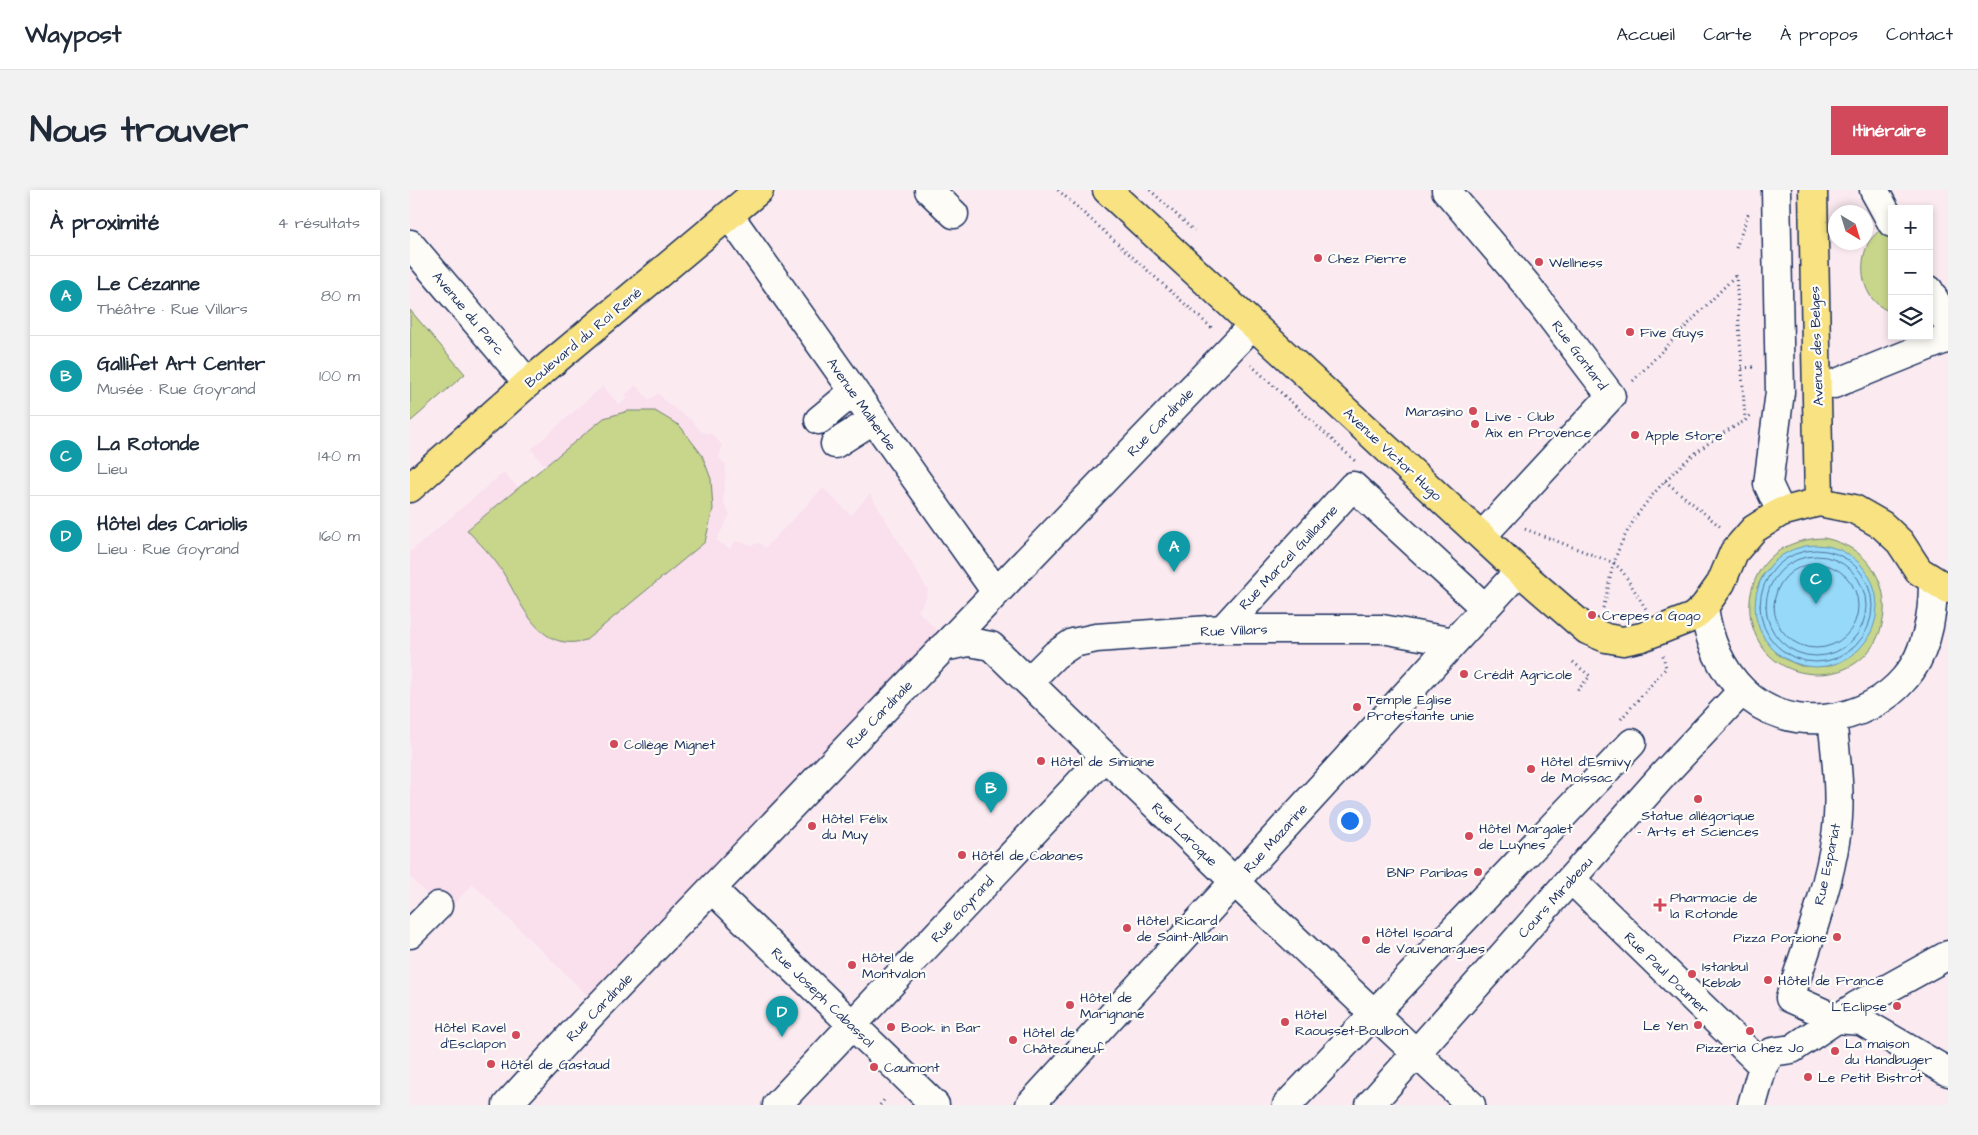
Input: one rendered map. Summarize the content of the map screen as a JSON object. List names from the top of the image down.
{
  "streets": {
    "main road": ["Boulevard du Roi René", "Avenue des Belges", "Avenue Victor Hugo"],
    "street": [
      "Avenue du Parc",
      "Rue Gontard",
      "Avenue Malherbe",
      "Rue Cardinale",
      "Rue Marcel Guillaume",
      "Rue Villars",
      "Rue Laroque",
      "Rue Mazarine",
      "Rue Espariat",
      "Cours Mirabeau",
      "Rue Goyrand",
      "Rue Paul Doumer",
      "Rue Joseph Cabassol"
    ]
  },
  "crossings": [
    ["Avenue du Parc", "Boulevard du Roi René"],
    ["Boulevard du Roi René", "Avenue Malherbe"],
    ["Rue Gontard", "Avenue Victor Hugo"],
    ["Avenue Malherbe", "Rue Cardinale"],
    ["Rue Cardinale", "Avenue Victor Hugo"],
    ["Rue Cardinale", "Rue Laroque"],
    ["Rue Cardinale", "Rue Joseph Cabassol"],
    ["Avenue Victor Hugo", "Rue Mazarine"],
    ["Rue Marcel Guillaume", "Rue Villars"],
    ["Rue Villars", "Rue Laroque"],
    ["Rue Villars", "Rue Mazarine"],
    ["Rue Laroque", "Rue Mazarine"],
    ["Rue Laroque", "Cours Mirabeau"],
    ["Rue Laroque", "Rue Goyrand"],
    ["Cours Mirabeau", "Rue Paul Doumer"],
    ["Rue Goyrand", "Rue Joseph Cabassol"]
  ],
  "places": {
    "other": [
      "Chez Pierre",
      "Wellness",
      "Five Guys",
      "Marasino",
      "Live - Club Aix en Provence",
      "Apple Store",
      "Crepes a Gogo",
      "Crédit Agricole",
      "Temple Eglise Protestante unie",
      "Collège Mignet",
      "Hôtel de Simiane",
      "Hôtel d'Esmivy de Moissac",
      "Statue allégorique - Arts et Sciences",
      "Hôtel Félix du Muy",
      "Hôtel Margalet de Luynes",
      "Hôtel de Cabanes",
      "BNP Paribas",
      "Hôtel Ricard de Saint-Albain",
      "Pizza Porzione",
      "Hôtel Isoard de Vauvenargues",
      "Hôtel de Montvalon",
      "Istanbul Kebab",
      "Hôtel de France",
      "Hôtel de Marignane",
      "L'Eclipse",
      "Hôtel Raousset-Boulbon",
      "Le Yen",
      "Book in Bar",
      "Pizzeria Chez Jo",
      "Hôtel Ravel d'Esclapon",
      "Hôtel de Châteauneuf",
      "La maison du Handbuger",
      "Hôtel de Gastaud",
      "Caumont",
      "Le Petit Bistrot"
    ],
    "health": ["Pharmacie de la Rotonde"]
  },
  "north": "bottom right",
  "page": {
    "header": "Waypost",
    "nav": [
      "Accueil",
      "Carte",
      "À propos",
      "Contact"
    ],
    "title": "Nous trouver",
    "buttons": "Itinéraire",
    "heading": ["À proximité", "4 résultats"],
    "map_buttons": ["+", "−"],
    "list": [
      {
        "mark": "A",
        "name": "Le Cézanne",
        "note": "Théâtre · Rue Villars",
        "value": "80 m"
      },
      {
        "mark": "B",
        "name": "Gallifet Art Center",
        "note": "Musée · Rue Goyrand",
        "value": "100 m"
      },
      {
        "mark": "C",
        "name": "La Rotonde",
        "note": "Lieu",
        "value": "140 m"
      },
      {
        "mark": "D",
        "name": "Hôtel des Cariolis",
        "note": "Lieu · Rue Goyrand",
        "value": "160 m"
      }
    ],
    "pins": [
      "A",
      "C",
      "B",
      "D"
    ]
  }
}
